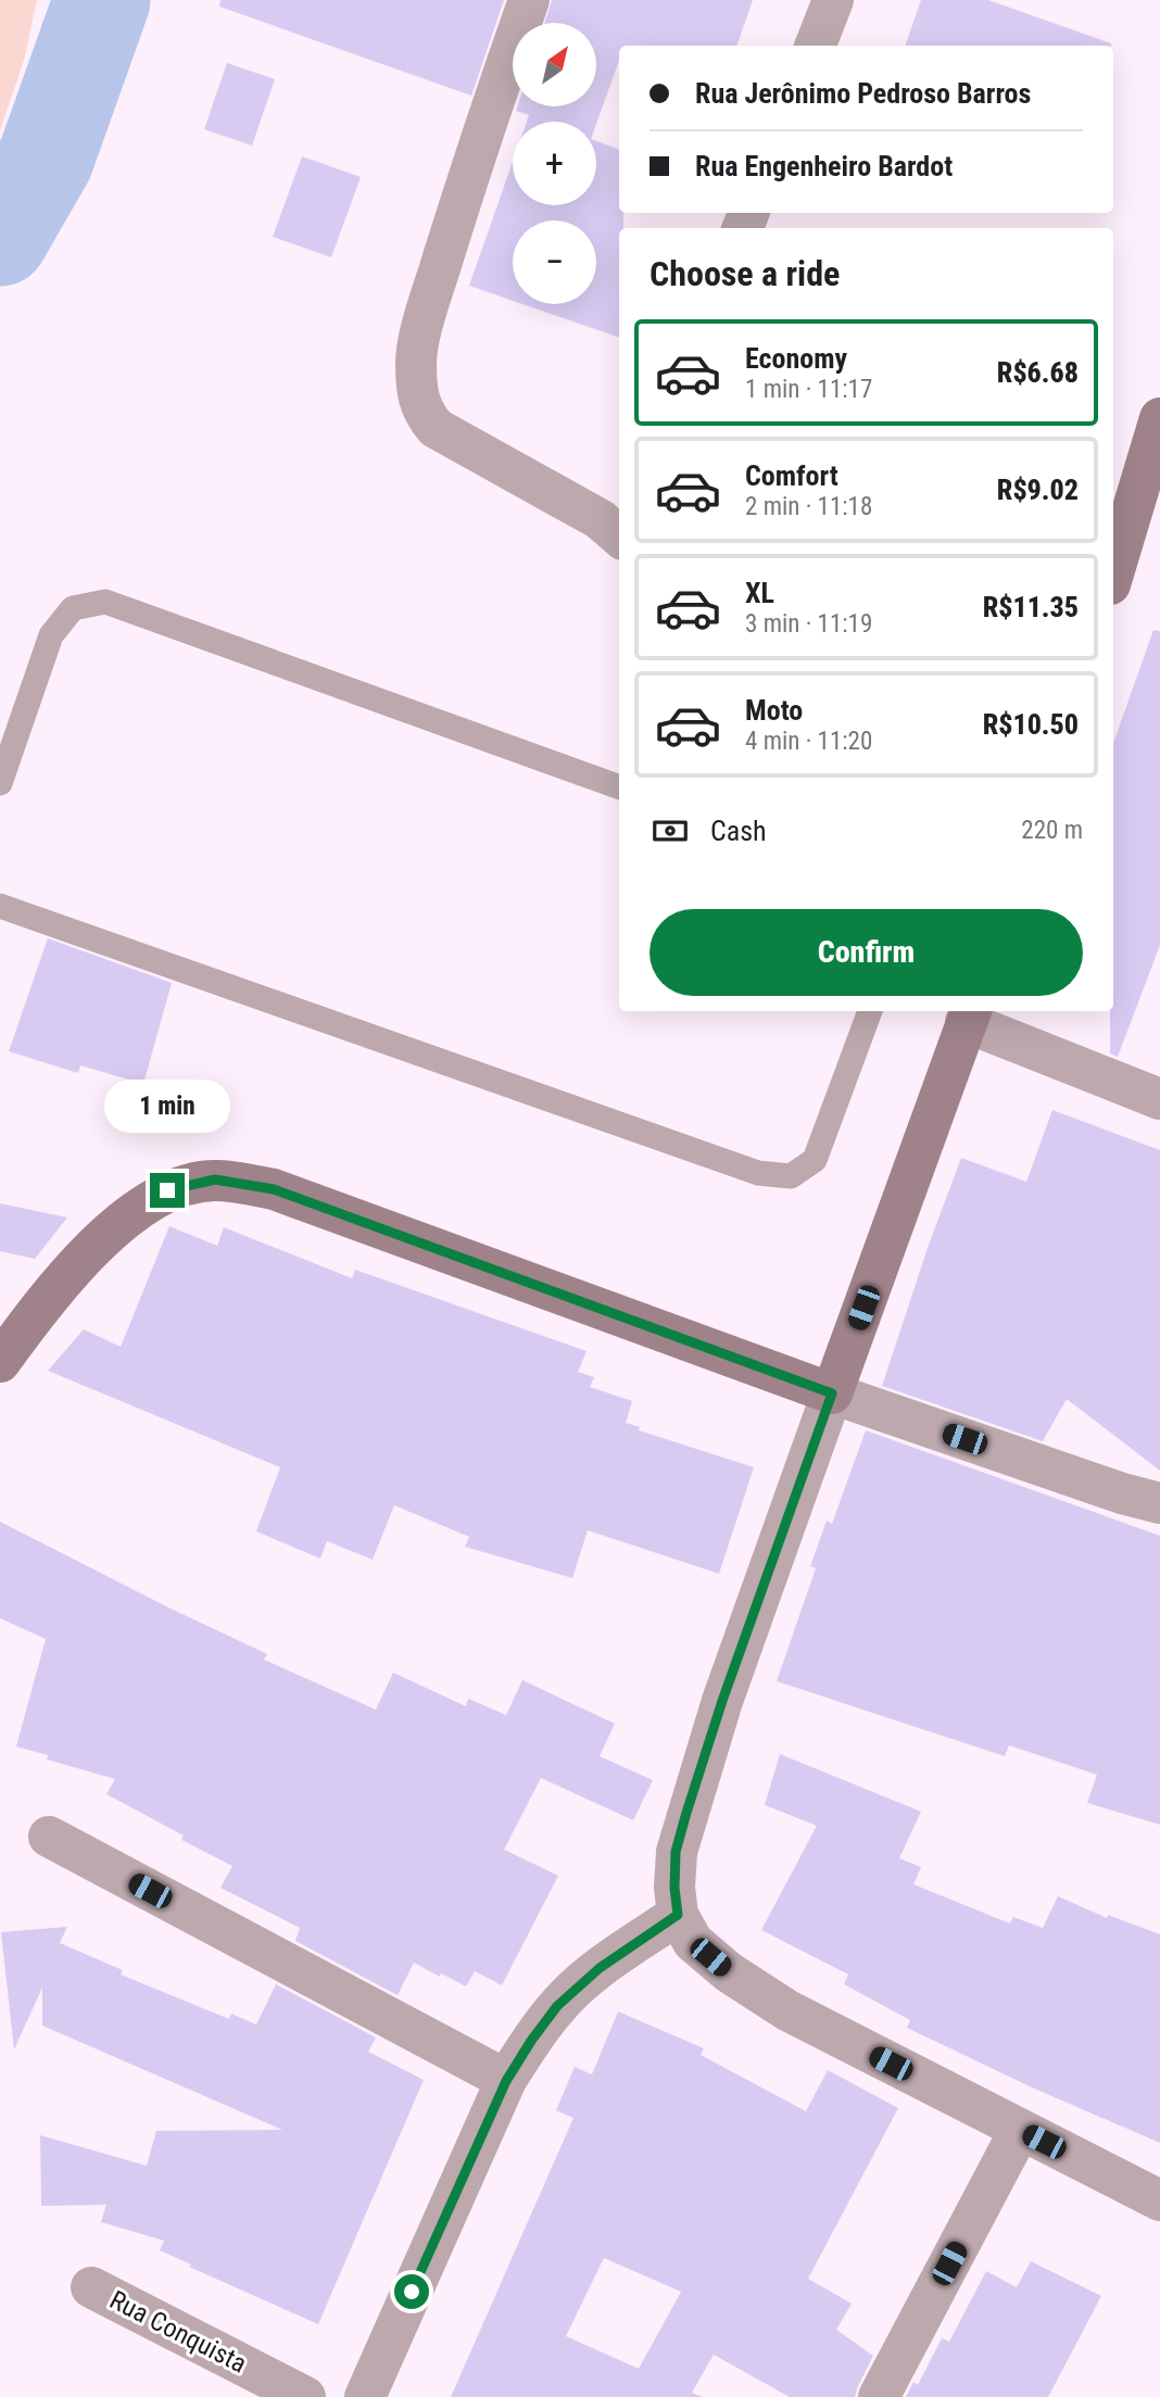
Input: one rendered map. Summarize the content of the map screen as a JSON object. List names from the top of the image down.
{
  "streets": {
    "street": ["Rua Conquista"]
  },
  "north": "top right",
  "page": {
    "map_buttons": ["+", "−"],
    "banner": ["Rua Jerônimo Pedroso Barros", "Rua Engenheiro Bardot"],
    "heading": "Choose a ride",
    "list": [
      {
        "name": "Economy",
        "note": "1 min · 11:17",
        "value": "R$6.68"
      },
      {
        "name": "Comfort",
        "note": "2 min · 11:18",
        "value": "R$9.02"
      },
      {
        "name": "XL",
        "note": "3 min · 11:19",
        "value": "R$11.35"
      },
      {
        "name": "Moto",
        "note": "4 min · 11:20",
        "value": "R$10.50"
      }
    ],
    "pay": ["Cash", "220 m"],
    "buttons": "Confirm",
    "bubble": "1 min"
  }
}
